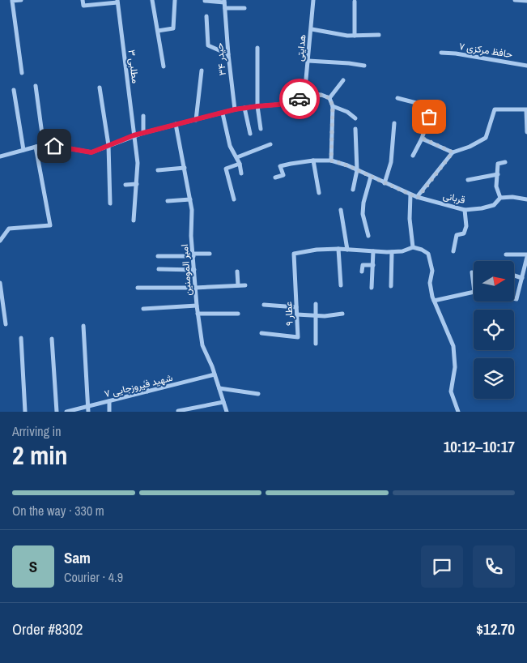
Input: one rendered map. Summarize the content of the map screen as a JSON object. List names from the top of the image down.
{
  "streets": {
    "street": [
      "هدایتی",
      "حافظ مرکزی ۷",
      "حیدر ۳۴",
      "مطلبی ۳",
      "قربانی",
      "امیر المومنین",
      "عطار ۹",
      "شهید فیروزجایی ۷"
    ]
  },
  "crossings": [
    ["امیر المومنین", "شهید فیروزجایی ۷"]
  ],
  "north": "right",
  "page": {
    "heading": ["2 min", "Arriving in", "10:12–10:17"],
    "panel": [
      "Sam",
      "Courier · 4.9",
      "Order #8302",
      "$12.70"
    ],
    "bar": "On the way · 330 m",
    "round": "S"
  }
}
